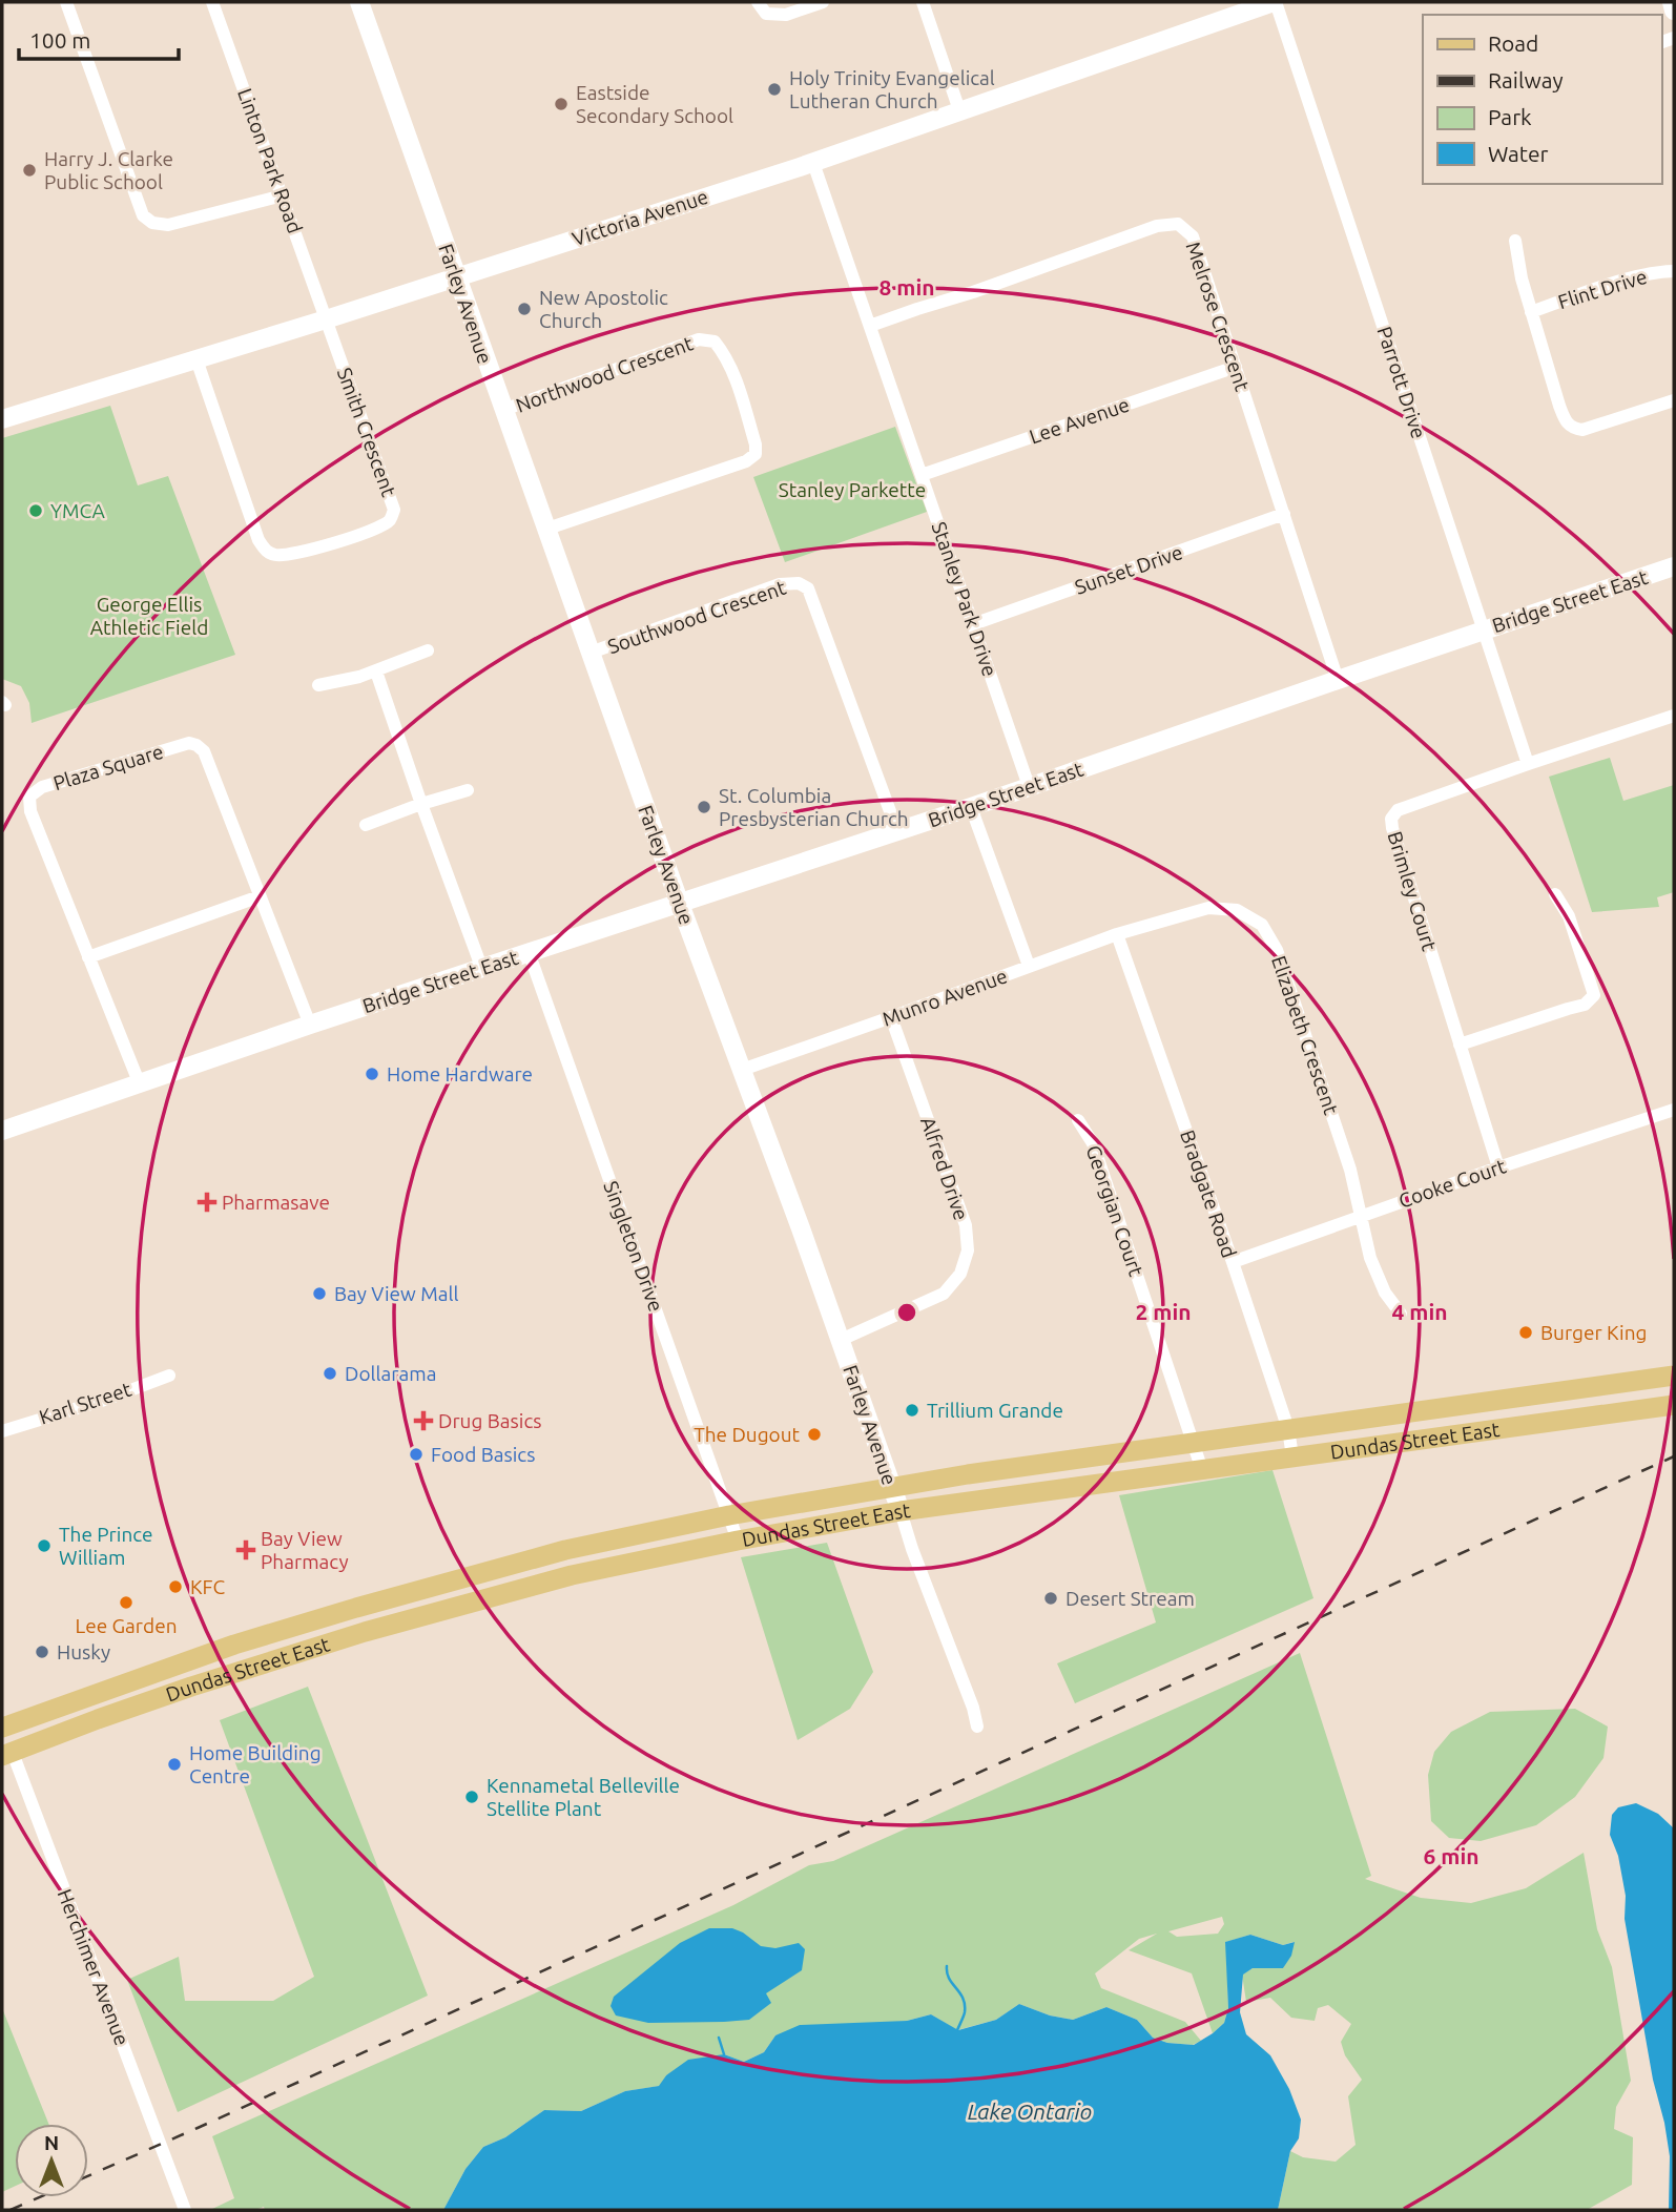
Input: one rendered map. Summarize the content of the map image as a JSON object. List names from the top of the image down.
{
  "streets": {
    "main road": ["Dundas Street East"],
    "street": [
      "Linton Park Road",
      "Victoria Avenue",
      "Flint Drive",
      "Farley Avenue",
      "Melrose Crescent",
      "Northwood Crescent",
      "Parrott Drive",
      "Lee Avenue",
      "Smith Crescent",
      "Sunset Drive",
      "Stanley Park Drive",
      "Bridge Street East",
      "Southwood Crescent",
      "Plaza Square",
      "Brimley Court",
      "Munro Avenue",
      "Elizabeth Crescent",
      "Alfred Drive",
      "Cooke Court",
      "Bradgate Road",
      "Georgian Court",
      "Singleton Drive",
      "Karl Street",
      "Herchimer Avenue"
    ]
  },
  "crossings": [
    ["Linton Park Road", "Victoria Avenue"],
    ["Linton Park Road", "Smith Crescent"],
    ["Victoria Avenue", "Farley Avenue"],
    ["Victoria Avenue", "Parrott Drive"],
    ["Victoria Avenue", "Smith Crescent"],
    ["Victoria Avenue", "Stanley Park Drive"],
    ["Farley Avenue", "Northwood Crescent"],
    ["Farley Avenue", "Bridge Street East"],
    ["Farley Avenue", "Southwood Crescent"],
    ["Farley Avenue", "Munro Avenue"],
    ["Farley Avenue", "Alfred Drive"],
    ["Farley Avenue", "Dundas Street East"],
    ["Melrose Crescent", "Lee Avenue"],
    ["Melrose Crescent", "Sunset Drive"],
    ["Melrose Crescent", "Stanley Park Drive"],
    ["Melrose Crescent", "Bridge Street East"],
    ["Parrott Drive", "Bridge Street East"],
    ["Parrott Drive", "Brimley Court"],
    ["Lee Avenue", "Stanley Park Drive"],
    ["Sunset Drive", "Stanley Park Drive"],
    ["Stanley Park Drive", "Bridge Street East"],
    ["Bridge Street East", "Southwood Crescent"],
    ["Bridge Street East", "Plaza Square"],
    ["Bridge Street East", "Munro Avenue"],
    ["Bridge Street East", "Singleton Drive"],
    ["Brimley Court", "Cooke Court"],
    ["Munro Avenue", "Elizabeth Crescent"],
    ["Munro Avenue", "Alfred Drive"],
    ["Elizabeth Crescent", "Cooke Court"],
    ["Elizabeth Crescent", "Bradgate Road"],
    ["Cooke Court", "Bradgate Road"],
    ["Bradgate Road", "Dundas Street East"],
    ["Georgian Court", "Dundas Street East"],
    ["Singleton Drive", "Dundas Street East"],
    ["Dundas Street East", "Herchimer Avenue"]
  ],
  "water": ["Lake Ontario"],
  "parks": ["Stanley Parkette", "George Ellis Athletic Field"],
  "places": {
    "other": [
      "Holy Trinity Evangelical Lutheran Church",
      "Eastside Secondary School",
      "Harry J. Clarke Public School",
      "New Apostolic Church",
      "YMCA",
      "St. Columbia Presbysterian Church",
      "Home Hardware",
      "Bay View Mall",
      "Burger King",
      "Dollarama",
      "Trillium Grande",
      "The Dugout",
      "Food Basics",
      "The Prince William",
      "KFC",
      "Desert Stream",
      "Lee Garden",
      "Husky",
      "Home Building Centre",
      "Kennametal Belleville Stellite Plant"
    ],
    "health": ["Pharmasave", "Drug Basics", "Bay View Pharmacy"]
  },
  "legend": [
    "Road",
    "Railway",
    "Park",
    "Water"
  ],
  "scale_bar": "100 m",
  "north": "top",
  "rings": [
    "8 min",
    "2 min",
    "4 min",
    "6 min"
  ]
}
